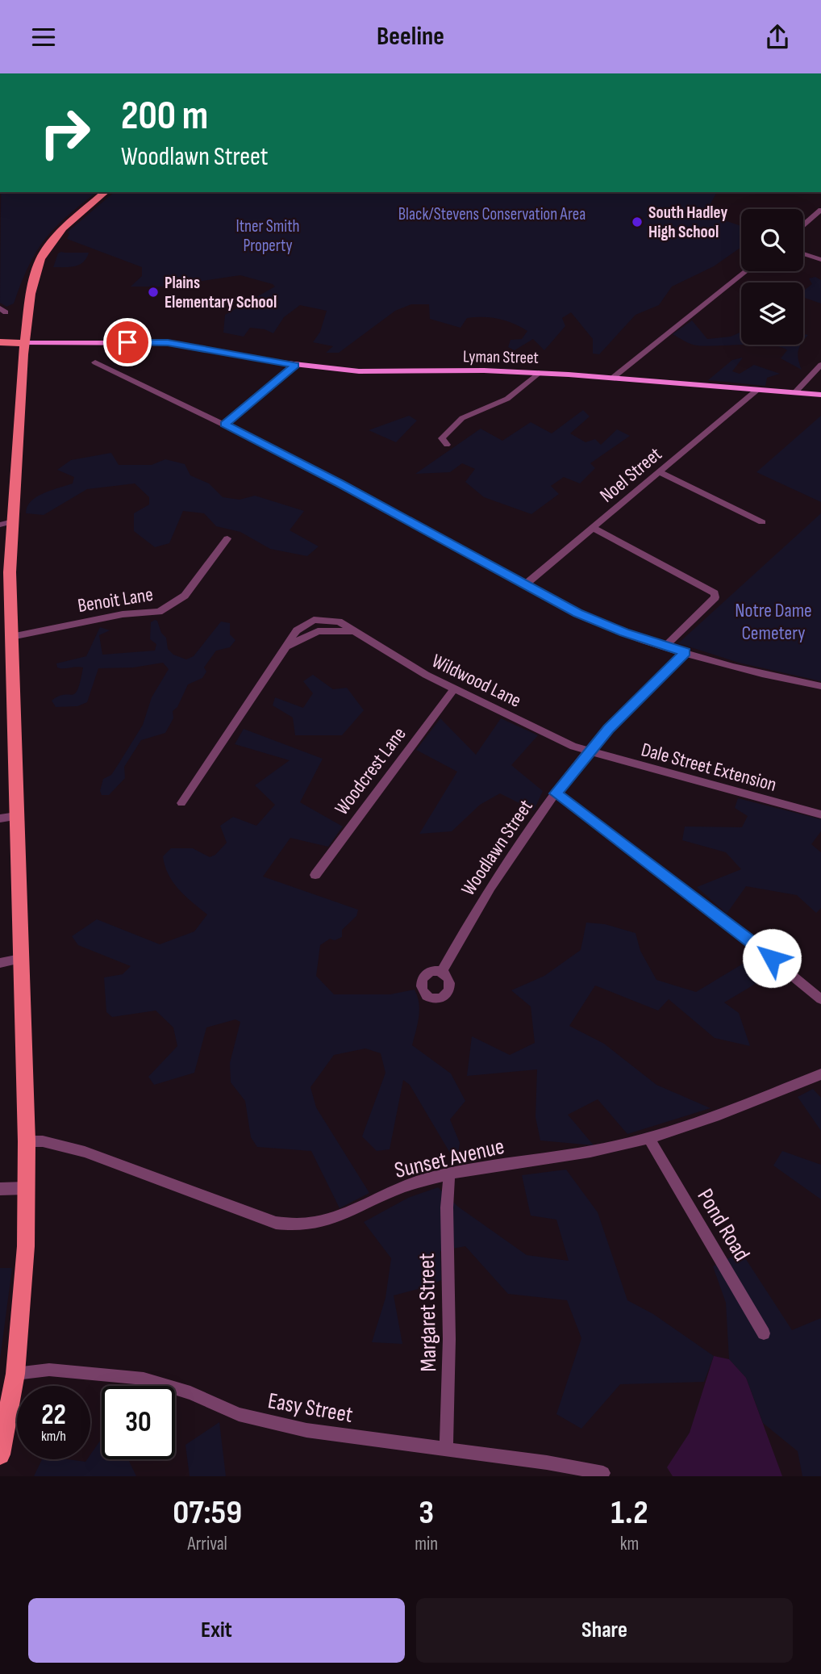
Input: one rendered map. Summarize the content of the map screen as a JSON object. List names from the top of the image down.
{
  "streets": {
    "main road": ["Lyman Street"],
    "street": [
      "Noel Street",
      "Benoit Lane",
      "Wildwood Lane",
      "Dale Street Extension",
      "Woodcrest Lane",
      "Woodlawn Street",
      "Sunset Avenue",
      "Pond Road",
      "Margaret Street",
      "Easy Street"
    ]
  },
  "crossings": [
    ["Lyman Street", "Noel Street"],
    ["Wildwood Lane", "Dale Street Extension"],
    ["Wildwood Lane", "Woodcrest Lane"],
    ["Wildwood Lane", "Woodlawn Street"],
    ["Dale Street Extension", "Woodlawn Street"],
    ["Sunset Avenue", "Pond Road"],
    ["Sunset Avenue", "Margaret Street"],
    ["Margaret Street", "Easy Street"]
  ],
  "parks": ["Black/Stevens Conservation Area", "Itner Smith Property", "Notre Dame Cemetery"],
  "places": ["South Hadley High School", "Plains Elementary School"],
  "page": {
    "header": "Beeline",
    "turn": ["200 m", "Woodlawn Street"],
    "speed": "22 km/h",
    "limit": "30",
    "eta": [
      "07:59",
      "Arrival",
      "3",
      "min",
      "1.2",
      "km"
    ],
    "buttons": ["Exit", "Share"]
  }
}
